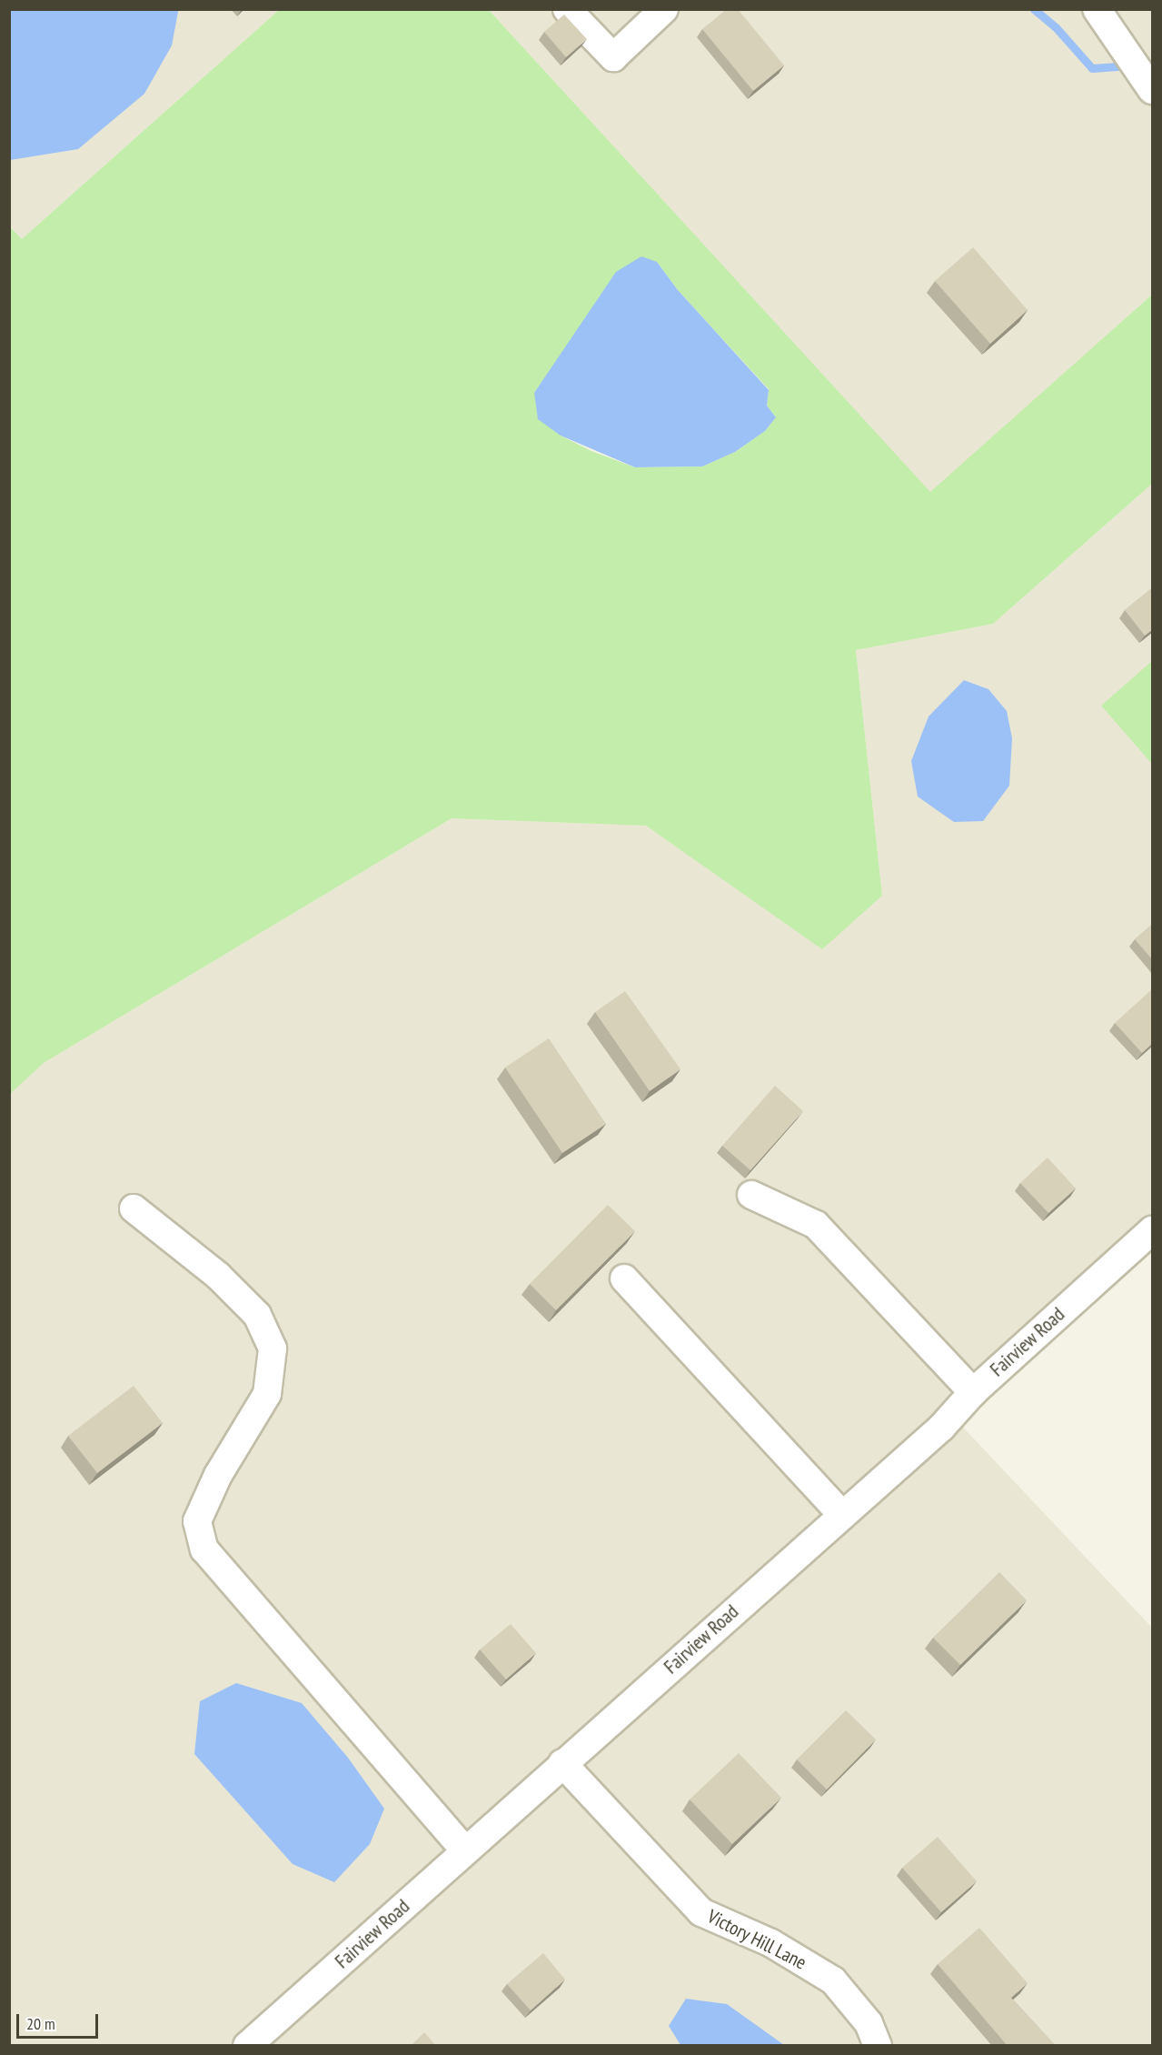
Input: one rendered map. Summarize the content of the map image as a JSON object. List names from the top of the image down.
{
  "streets": {
    "street": ["Fairview Road", "Victory Hill Lane"]
  },
  "crossings": [
    ["Fairview Road", "Victory Hill Lane"]
  ],
  "scale_bar": "20 m"
}
